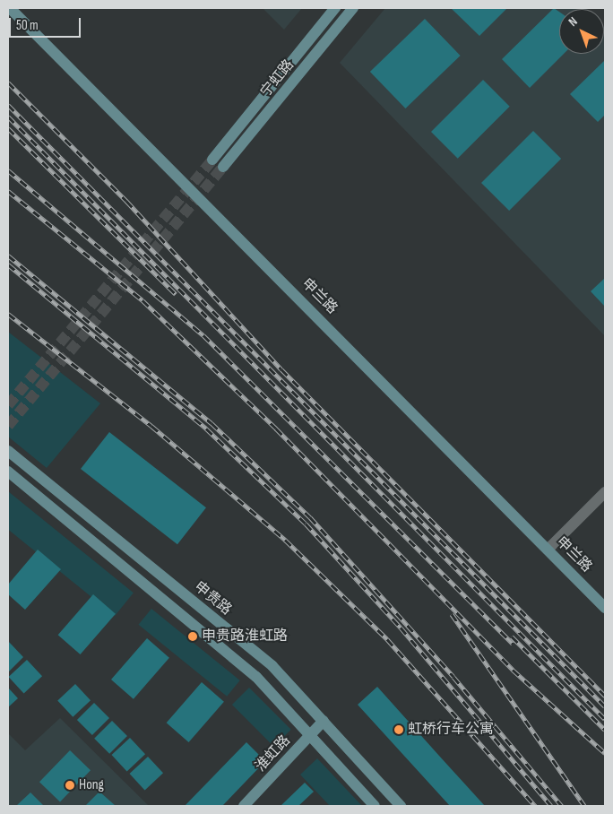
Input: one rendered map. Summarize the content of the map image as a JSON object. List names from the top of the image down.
{
  "streets": {
    "main road": [
      "宁虹路",
      "申兰路",
      "申贵路",
      "淮虹路"
    ]
  },
  "crossings": [
    ["申贵路", "淮虹路"]
  ],
  "places": ["申贵路淮虹路", "虹桥行车公寓", "Hong"],
  "scale_bar": "50 m",
  "north": "top left"
}
